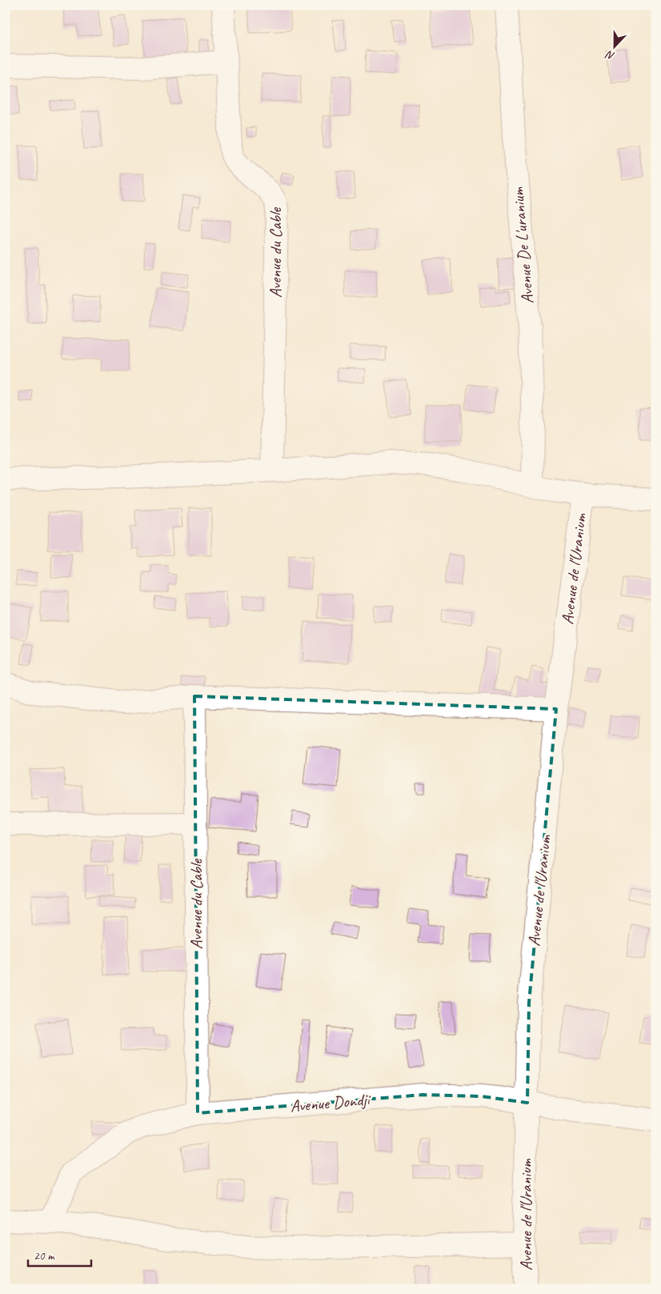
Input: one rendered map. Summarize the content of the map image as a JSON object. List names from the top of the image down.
{
  "streets": {
    "street": [
      "Avenue De L'uranium",
      "Avenue du Cable",
      "Avenue de l'Uranium",
      "Avenue Dondji"
    ]
  },
  "crossings": [
    ["Avenue du Cable", "Avenue Dondji"],
    ["Avenue de l'Uranium", "Avenue Dondji"]
  ],
  "scale_bar": "20 m",
  "north": "bottom"
}
